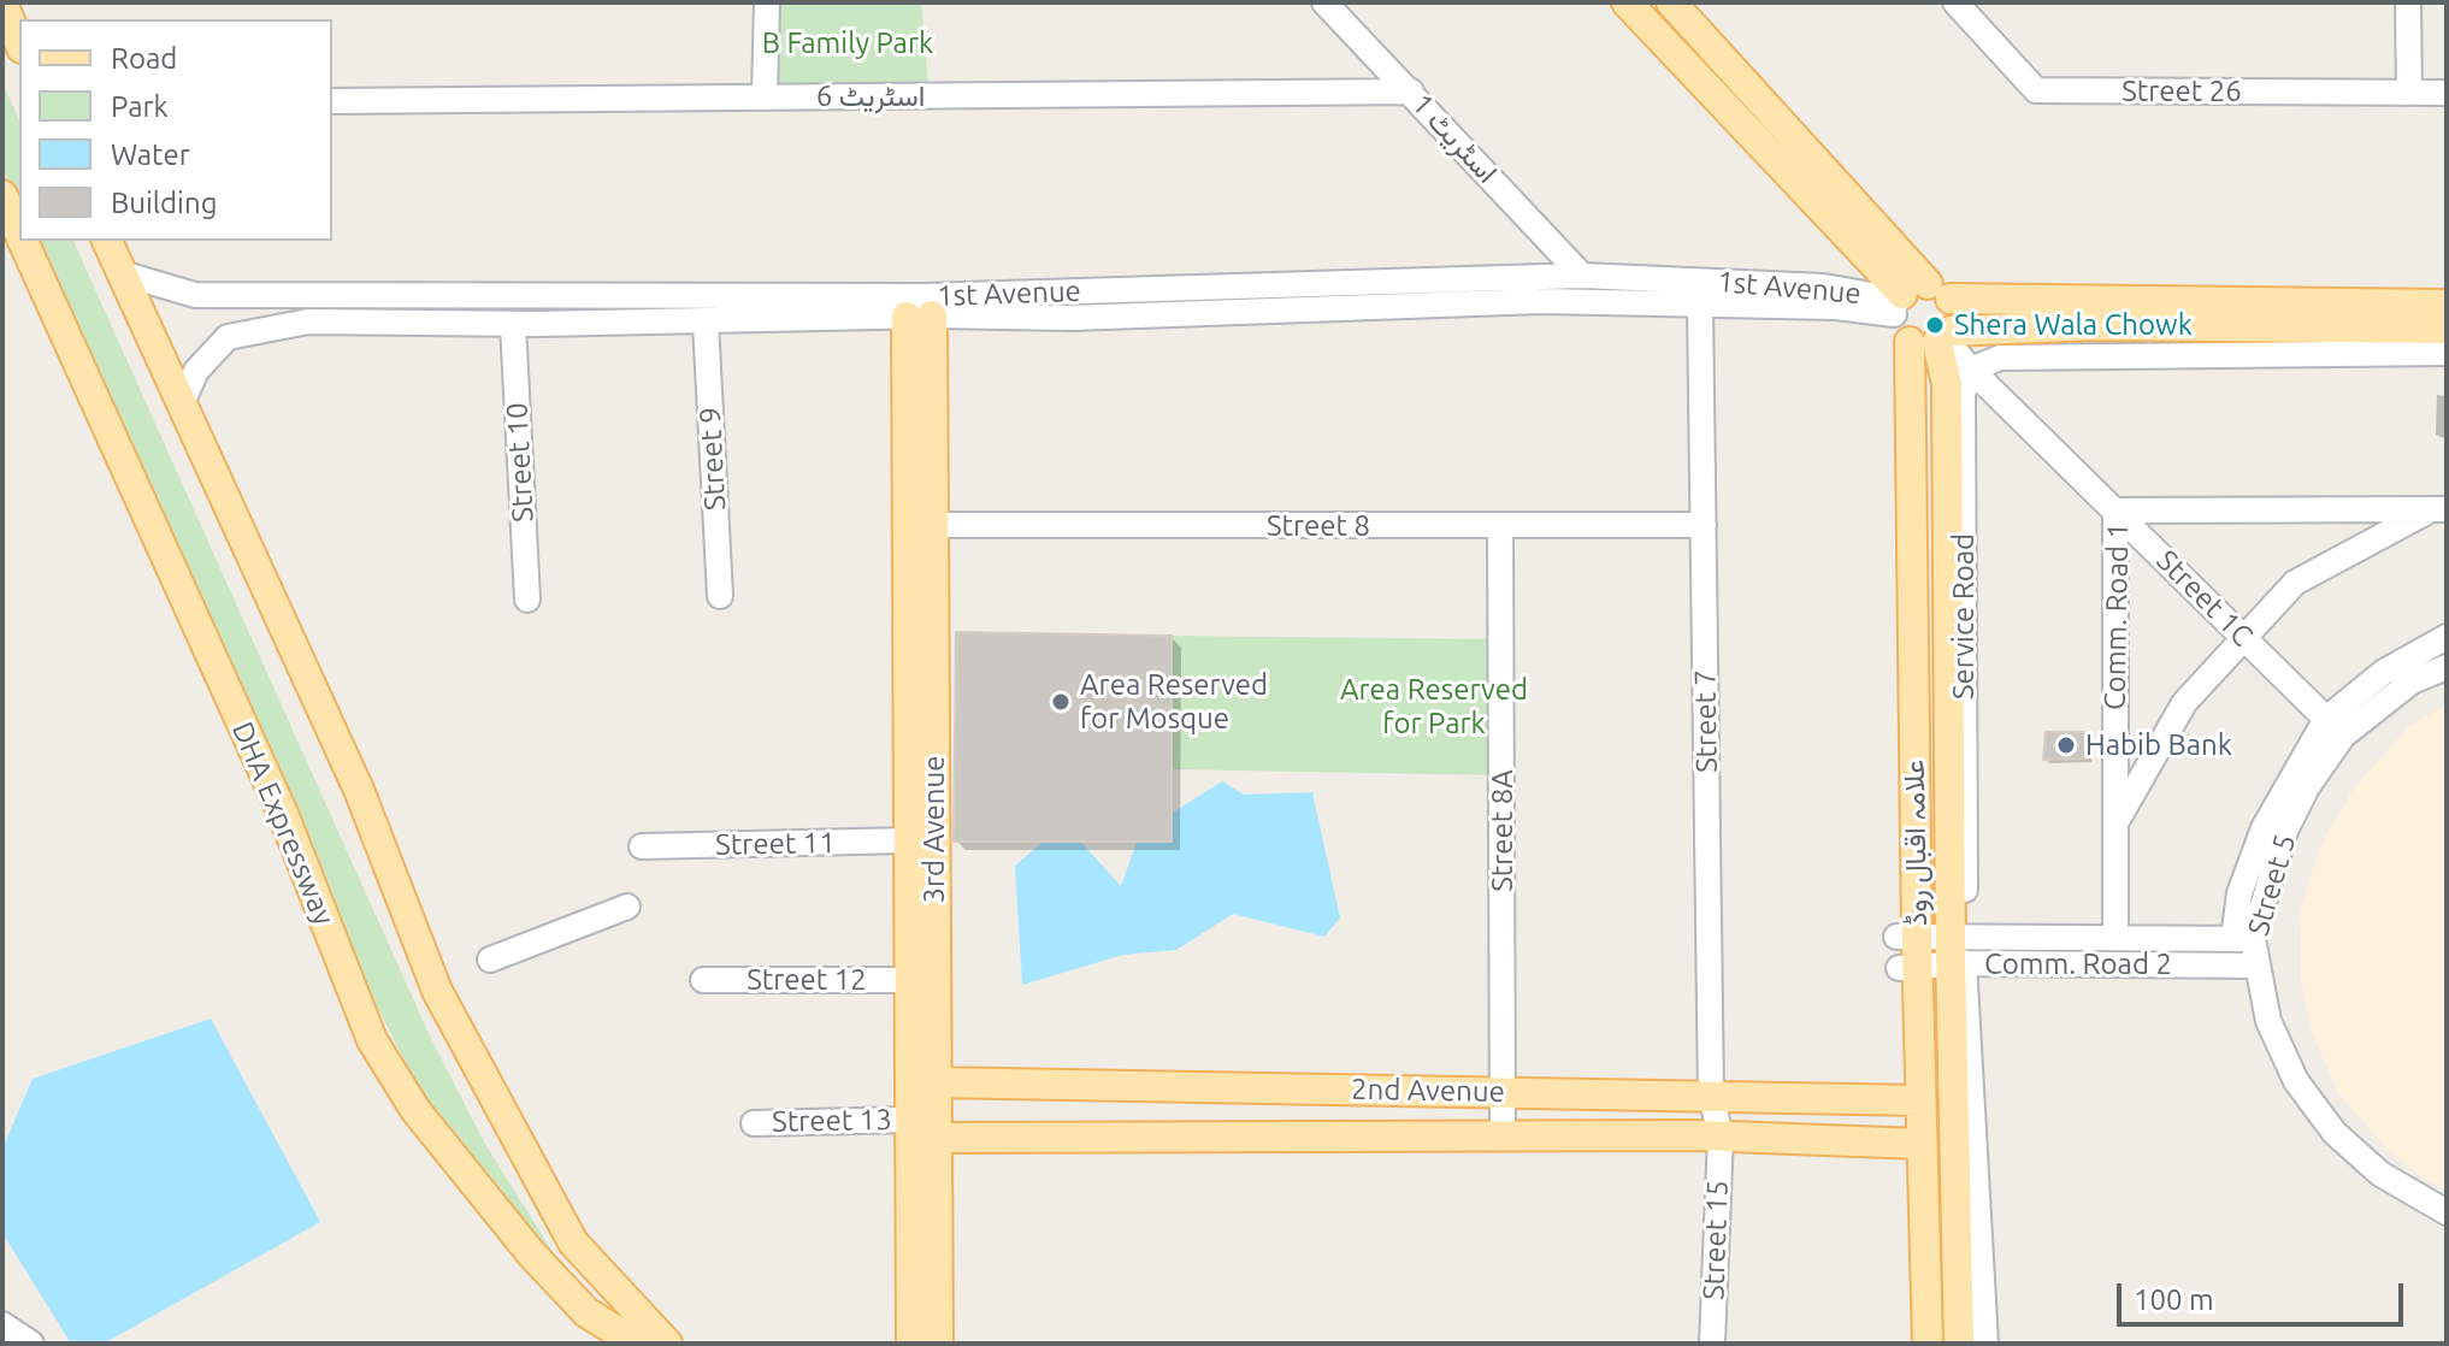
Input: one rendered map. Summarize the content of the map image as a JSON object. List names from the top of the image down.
{
  "streets": {
    "main road": [
      "DHA Expressway",
      "3rd Avenue",
      "علامہ اقبال روڈ",
      "2nd Avenue"
    ],
    "street": [
      "Street 26",
      "اسٹریٹ 6",
      "اسٹریٹ 1",
      "1st Avenue",
      "Street 9",
      "Street 10",
      "Street 8",
      "Street 1C",
      "Service Road",
      "Comm. Road 1",
      "Street 7",
      "Street 8A",
      "Street 11",
      "Street 5",
      "Comm. Road 2",
      "Street 12",
      "Street 13",
      "Street 15"
    ]
  },
  "crossings": [
    ["اسٹریٹ 6", "اسٹریٹ 1"],
    ["اسٹریٹ 1", "1st Avenue"],
    ["Street 8", "Street 7"],
    ["Street 8", "3rd Avenue"],
    ["Street 8", "Street 8A"],
    ["Street 1C", "Service Road"],
    ["Street 1C", "Comm. Road 1"],
    ["Street 1C", "علامہ اقبال روڈ"],
    ["Street 1C", "Street 5"],
    ["Service Road", "Comm. Road 2"],
    ["Comm. Road 1", "Comm. Road 2"],
    ["Street 7", "2nd Avenue"],
    ["Street 7", "Street 15"],
    ["3rd Avenue", "Street 11"],
    ["3rd Avenue", "Street 12"],
    ["3rd Avenue", "2nd Avenue"],
    ["3rd Avenue", "Street 13"],
    ["Street 8A", "2nd Avenue"],
    ["علامہ اقبال روڈ", "Comm. Road 2"],
    ["علامہ اقبال روڈ", "2nd Avenue"],
    ["Street 5", "Comm. Road 2"],
    ["2nd Avenue", "Street 15"]
  ],
  "parks": ["B Family Park", "Area Reserved for Park"],
  "places": ["Shera Wala Chowk", "Area Reserved for Mosque", "Habib Bank"],
  "legend": [
    "Road",
    "Park",
    "Water",
    "Building"
  ],
  "scale_bar": "100 m"
}
